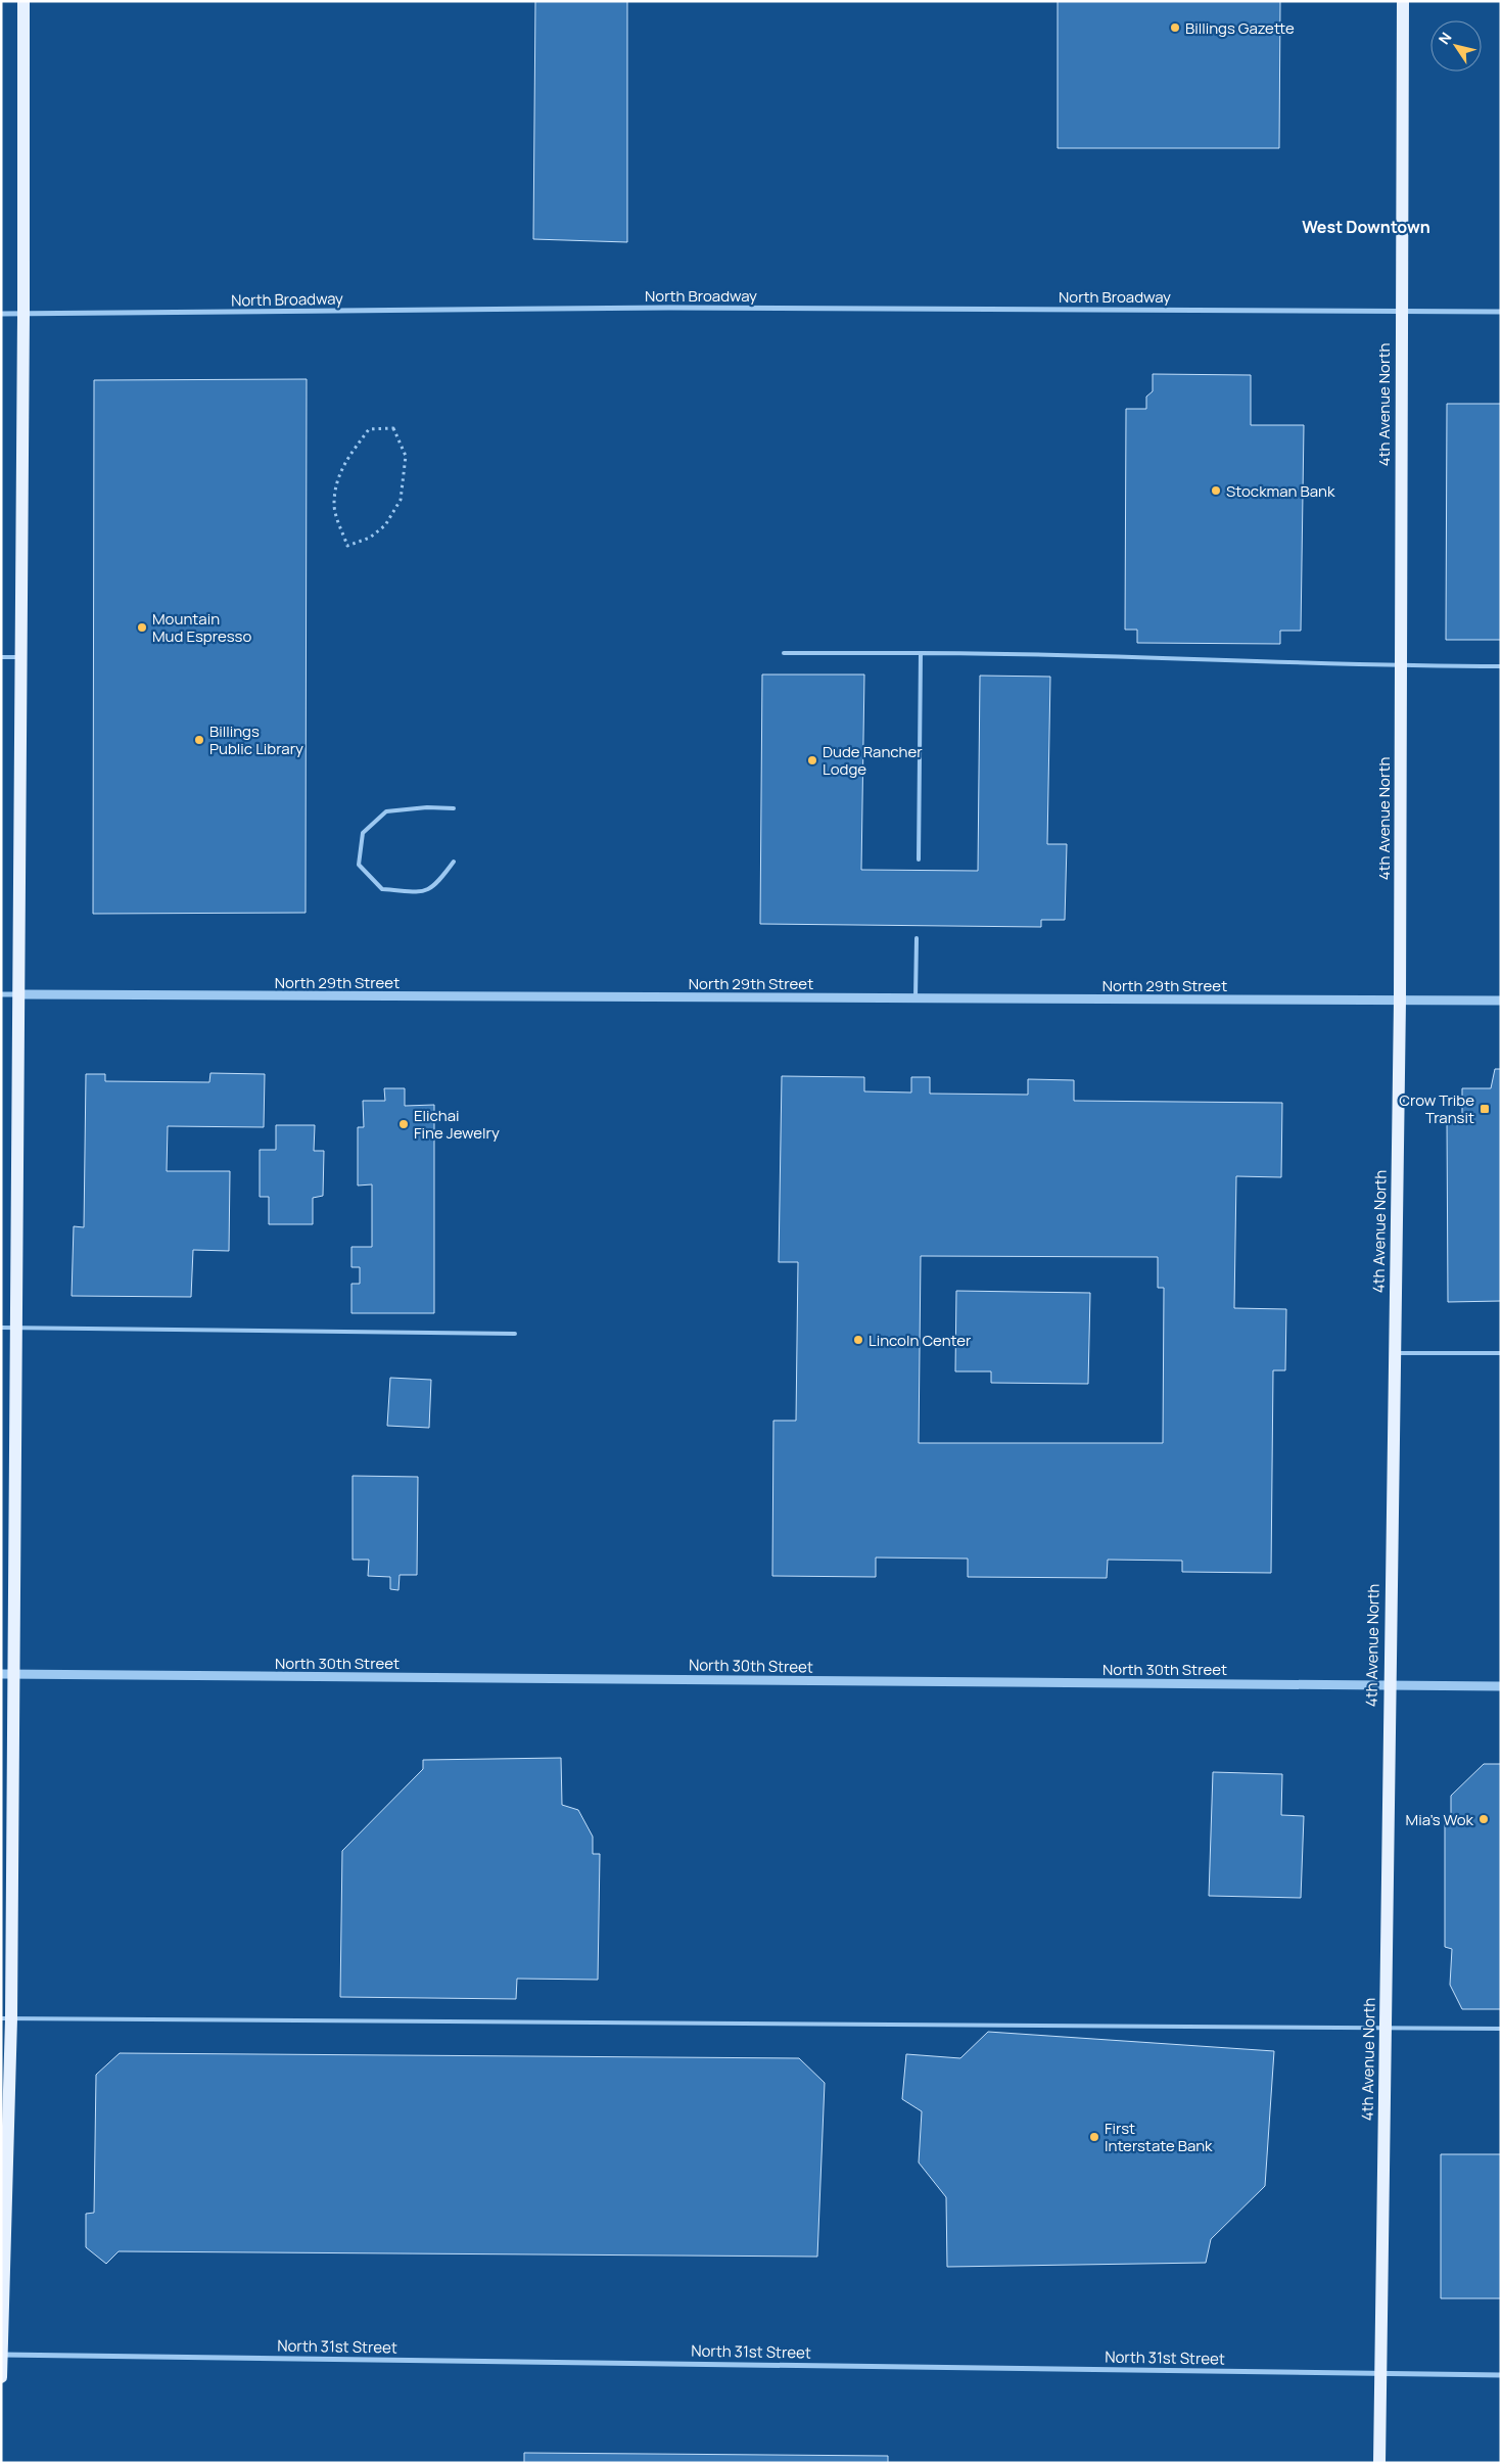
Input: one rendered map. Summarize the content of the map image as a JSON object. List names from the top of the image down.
{
  "streets": {
    "main road": ["4th Avenue North"],
    "street": [
      "North Broadway",
      "North 29th Street",
      "North 30th Street",
      "North 31st Street"
    ]
  },
  "crossings": [
    ["North Broadway", "4th Avenue North"],
    ["4th Avenue North", "North 29th Street"],
    ["4th Avenue North", "North 30th Street"],
    ["4th Avenue North", "North 31st Street"]
  ],
  "districts": ["West Downtown"],
  "places": {
    "other": [
      "Billings Gazette",
      "Stockman Bank",
      "Mountain Mud Espresso",
      "Billings Public Library",
      "Dude Rancher Lodge",
      "Elichai Fine Jewelry",
      "Lincoln Center",
      "Mia's Wok",
      "First Interstate Bank"
    ],
    "transit": ["Crow Tribe Transit"]
  },
  "north": "top left"
}
